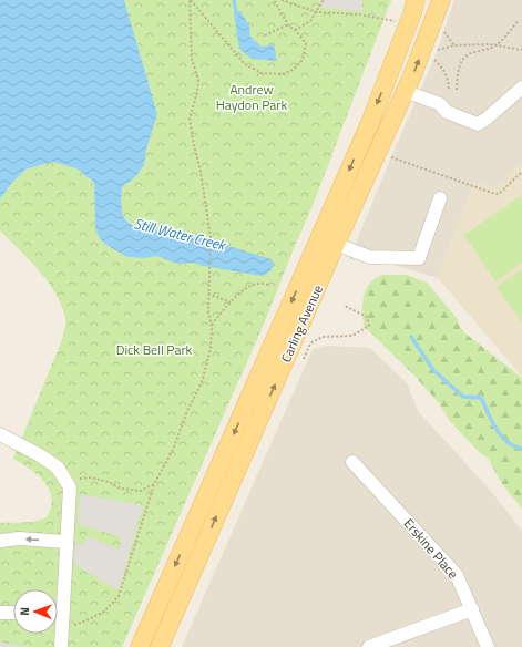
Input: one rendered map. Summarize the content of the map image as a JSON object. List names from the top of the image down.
{
  "streets": {
    "main road": ["Carling Avenue"],
    "street": ["Erskine Place"]
  },
  "water": ["Still Water Creek"],
  "parks": ["Andrew Haydon Park", "Dick Bell Park"],
  "north": "left"
}
